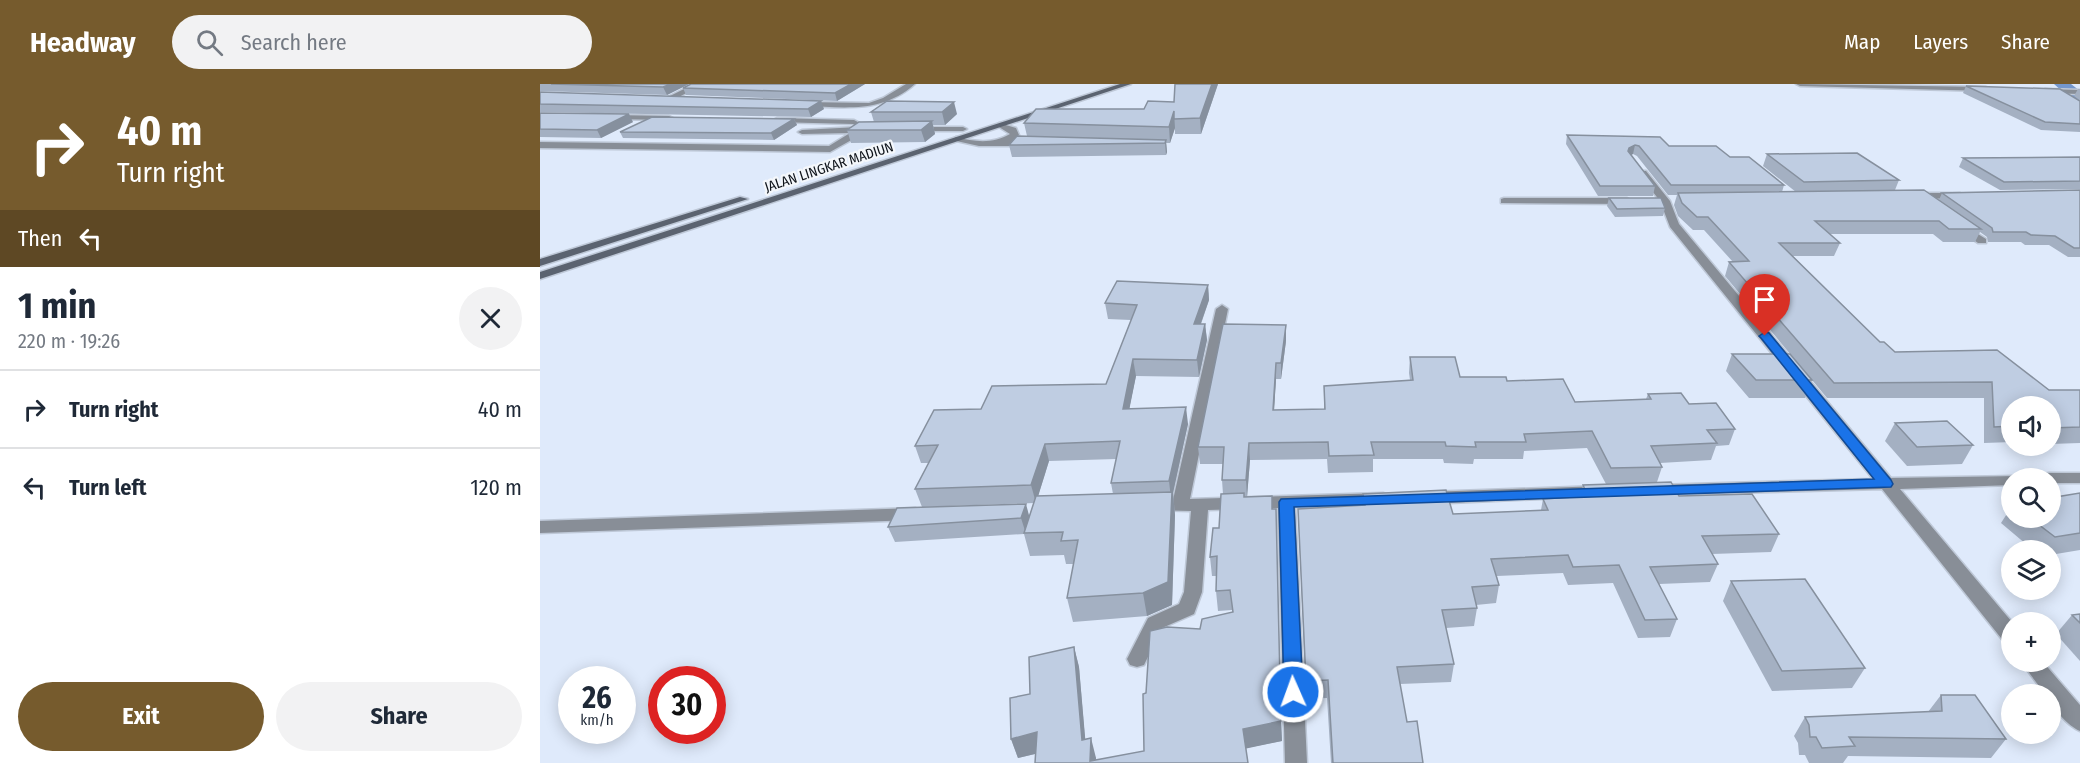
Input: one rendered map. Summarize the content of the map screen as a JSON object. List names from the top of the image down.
{
  "streets": {
    "main road": ["JALAN LINGKAR MADIUN"]
  },
  "page": {
    "header": "Headway",
    "search": "Search here",
    "nav": ["Map", "Layers", "Share"],
    "turn": ["40 m", "Turn right"],
    "then": "Then",
    "heading": ["1 min", "220 m · 19:26"],
    "list": [
      {
        "name": "Turn right",
        "value": "40 m"
      },
      {
        "name": "Turn left",
        "value": "120 m"
      }
    ],
    "map_buttons": ["+", "−"],
    "speed": "26 km/h",
    "limit": "30",
    "buttons": ["Exit", "Share"]
  }
}
